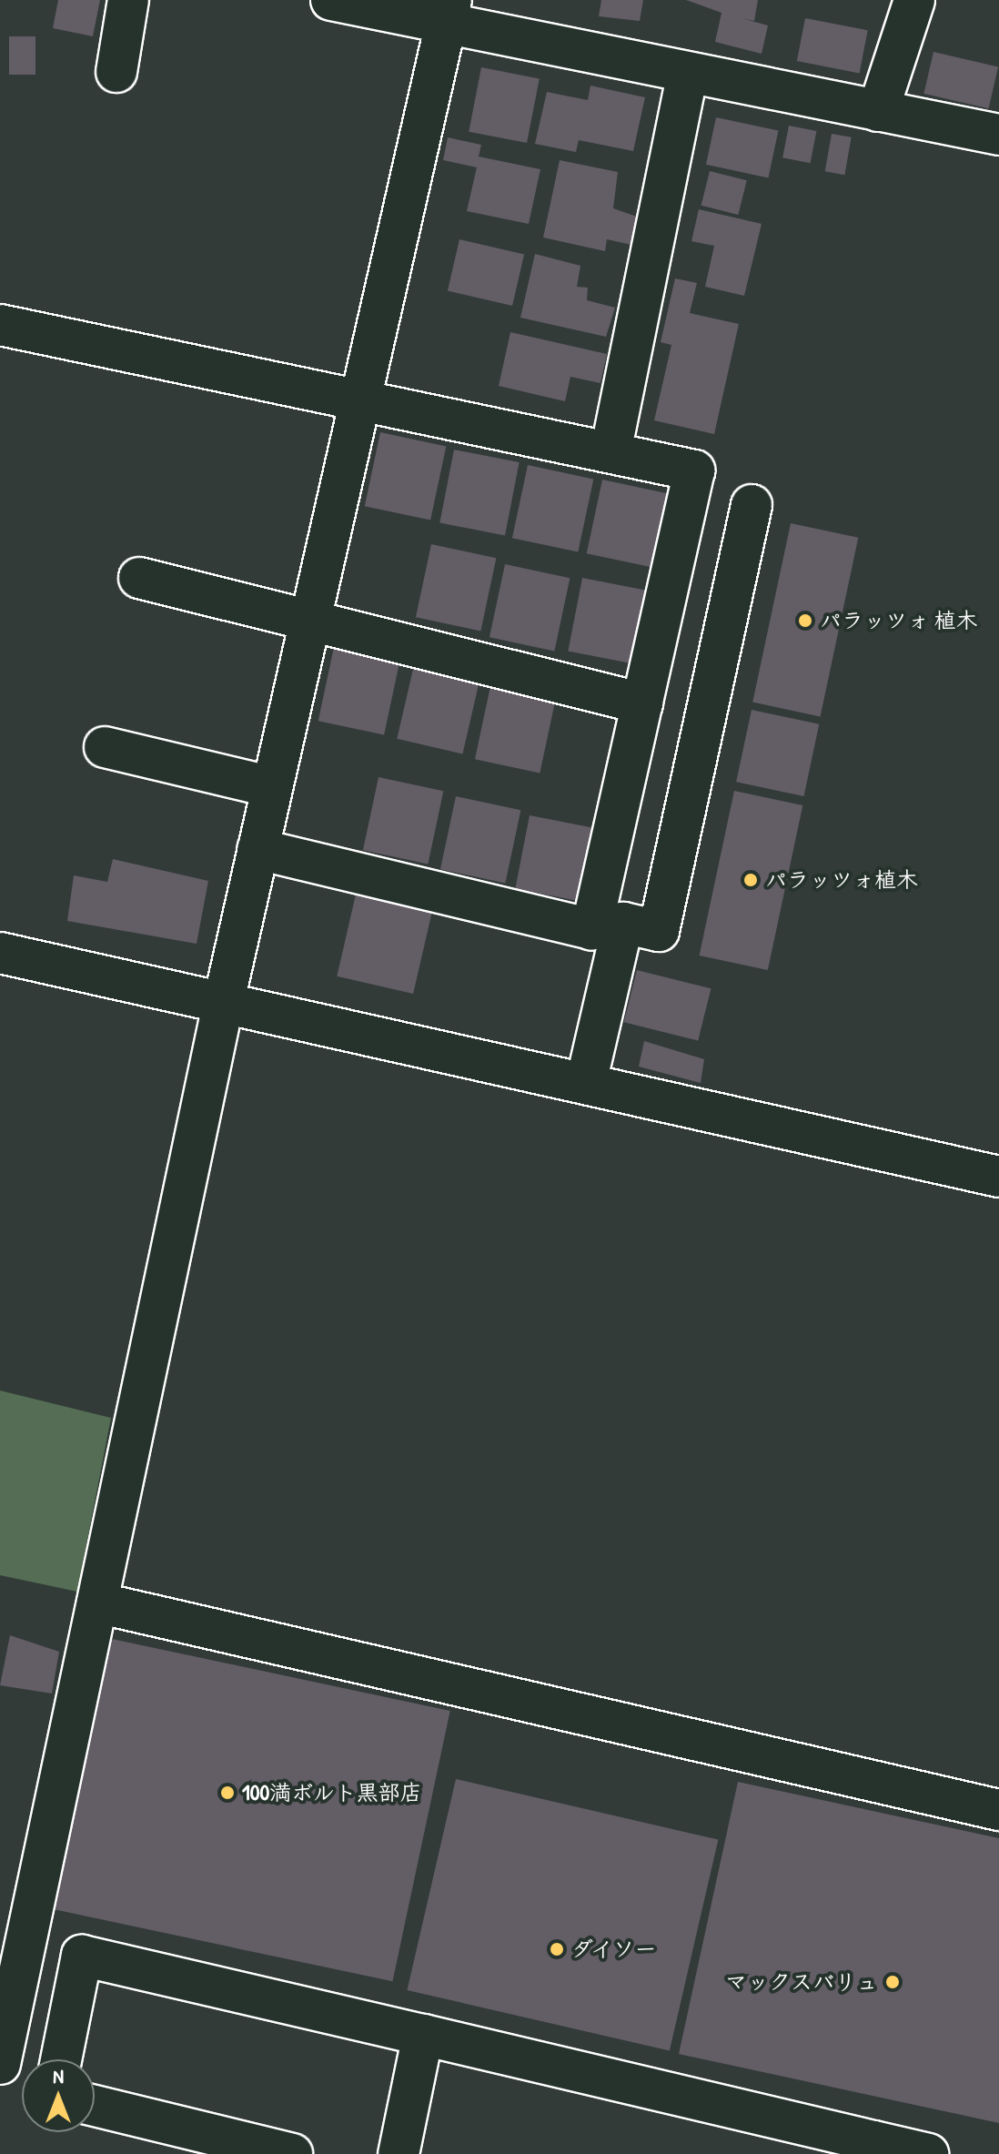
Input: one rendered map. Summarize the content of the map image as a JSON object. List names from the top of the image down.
{
  "places": [
    "パラッツォ 植木",
    "パラッツォ植木",
    "100満ボルト黒部店",
    "ダイソー",
    "マックスバリュ"
  ],
  "north": "top"
}
